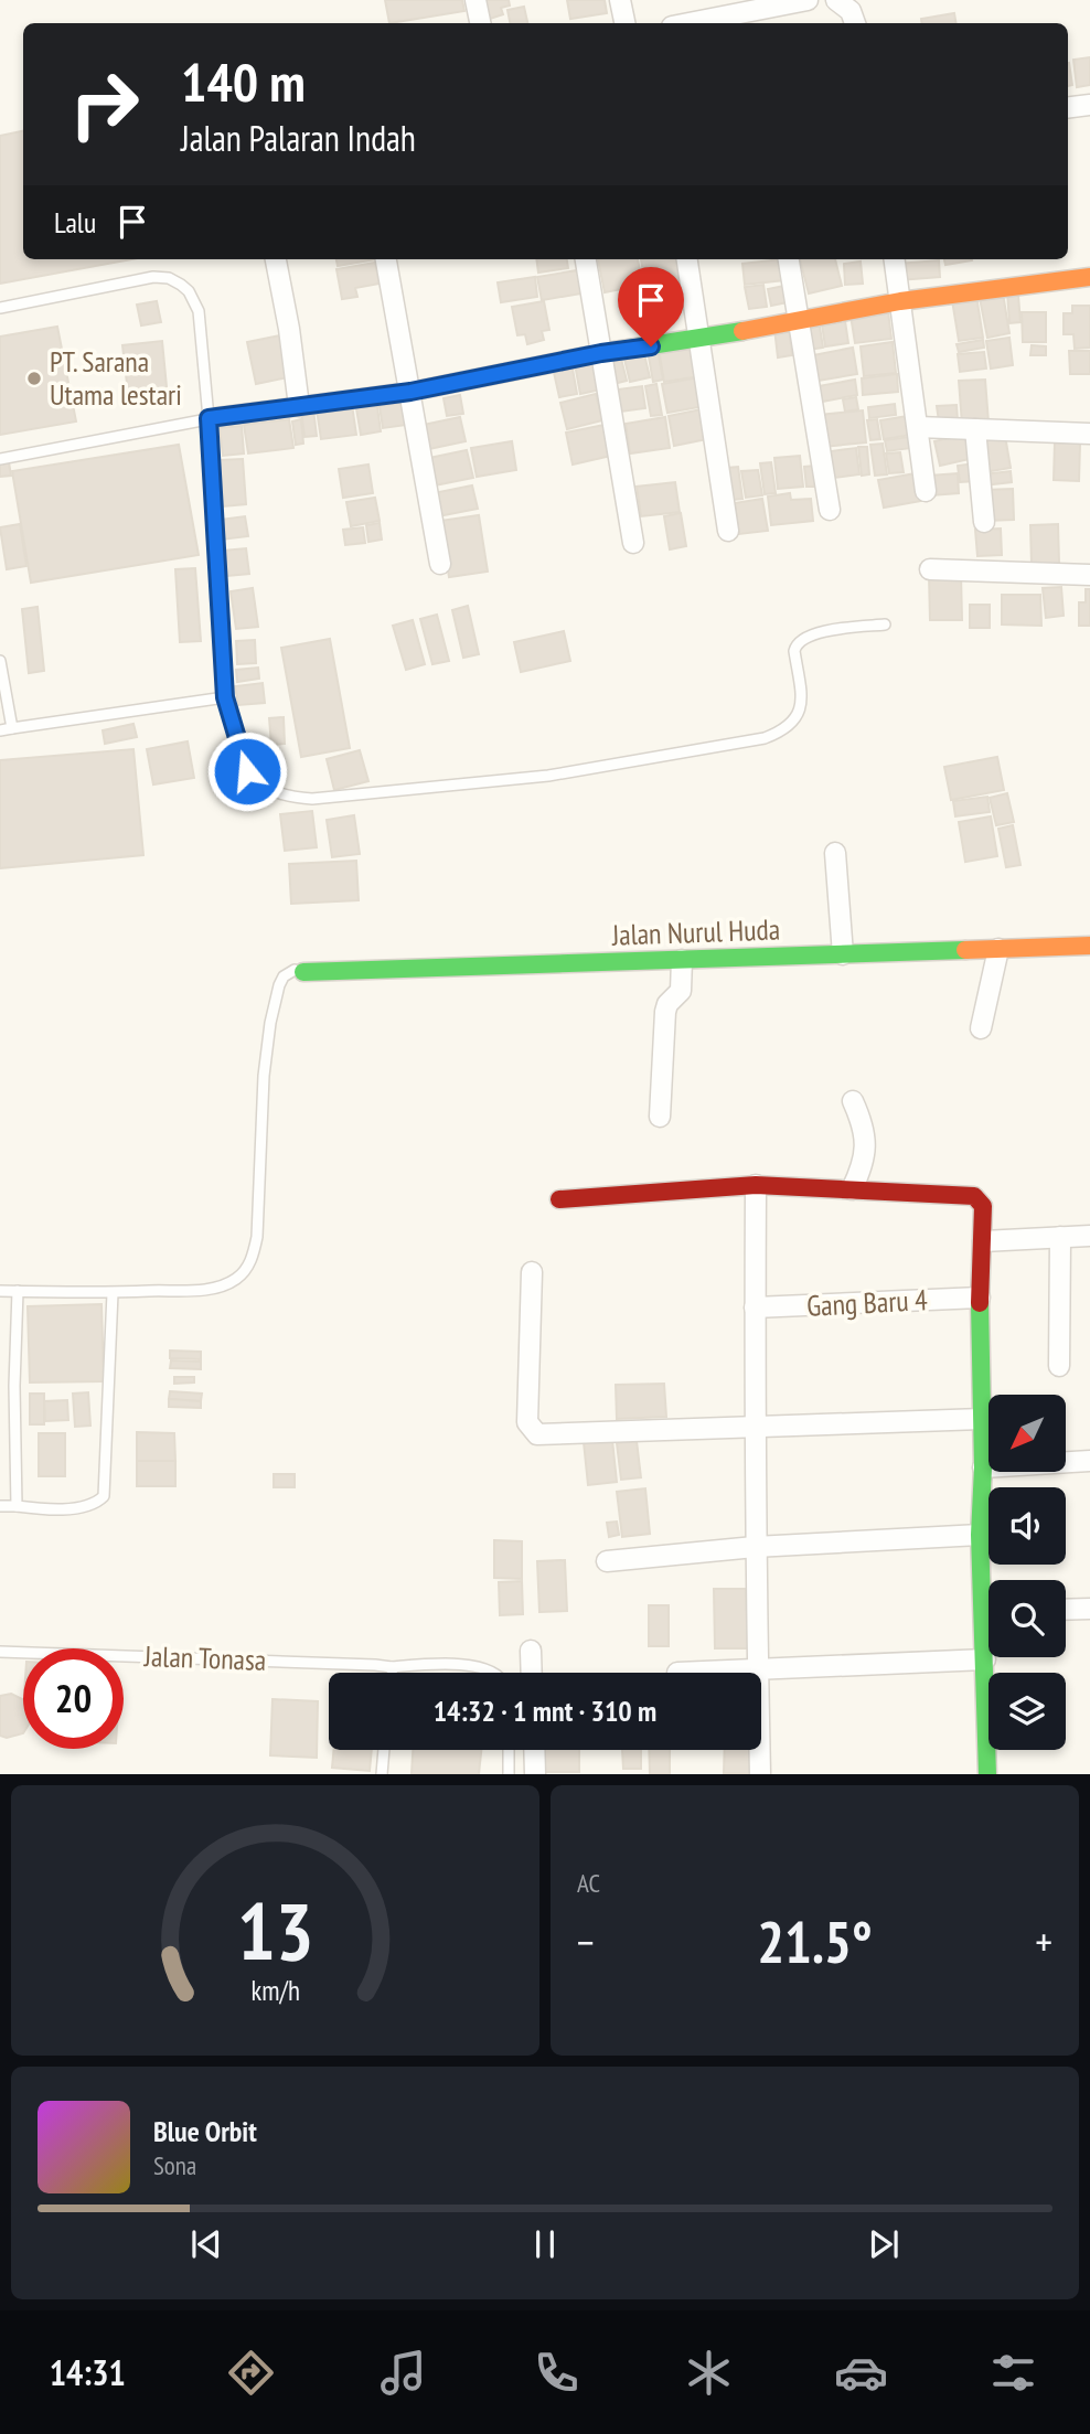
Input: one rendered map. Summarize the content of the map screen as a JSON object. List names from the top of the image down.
{
  "streets": {
    "street": ["Jalan Nurul Huda", "Gang Baru 4"],
    "lane": ["Jalan Tonasa"]
  },
  "places": ["PT. Sarana Utama lestari"],
  "north": "bottom left",
  "page": {
    "turn": ["140 m", "Jalan Palaran Indah"],
    "then": "Lalu",
    "limit": "20",
    "trip": "14:32 · 1 mnt · 310 m",
    "tile": "AC",
    "heat": ["−", "21.5°", "+"],
    "song": ["Blue Orbit", "Sona"],
    "tabs": "14:31",
    "gauge": ["13", "km/h"]
  }
}
